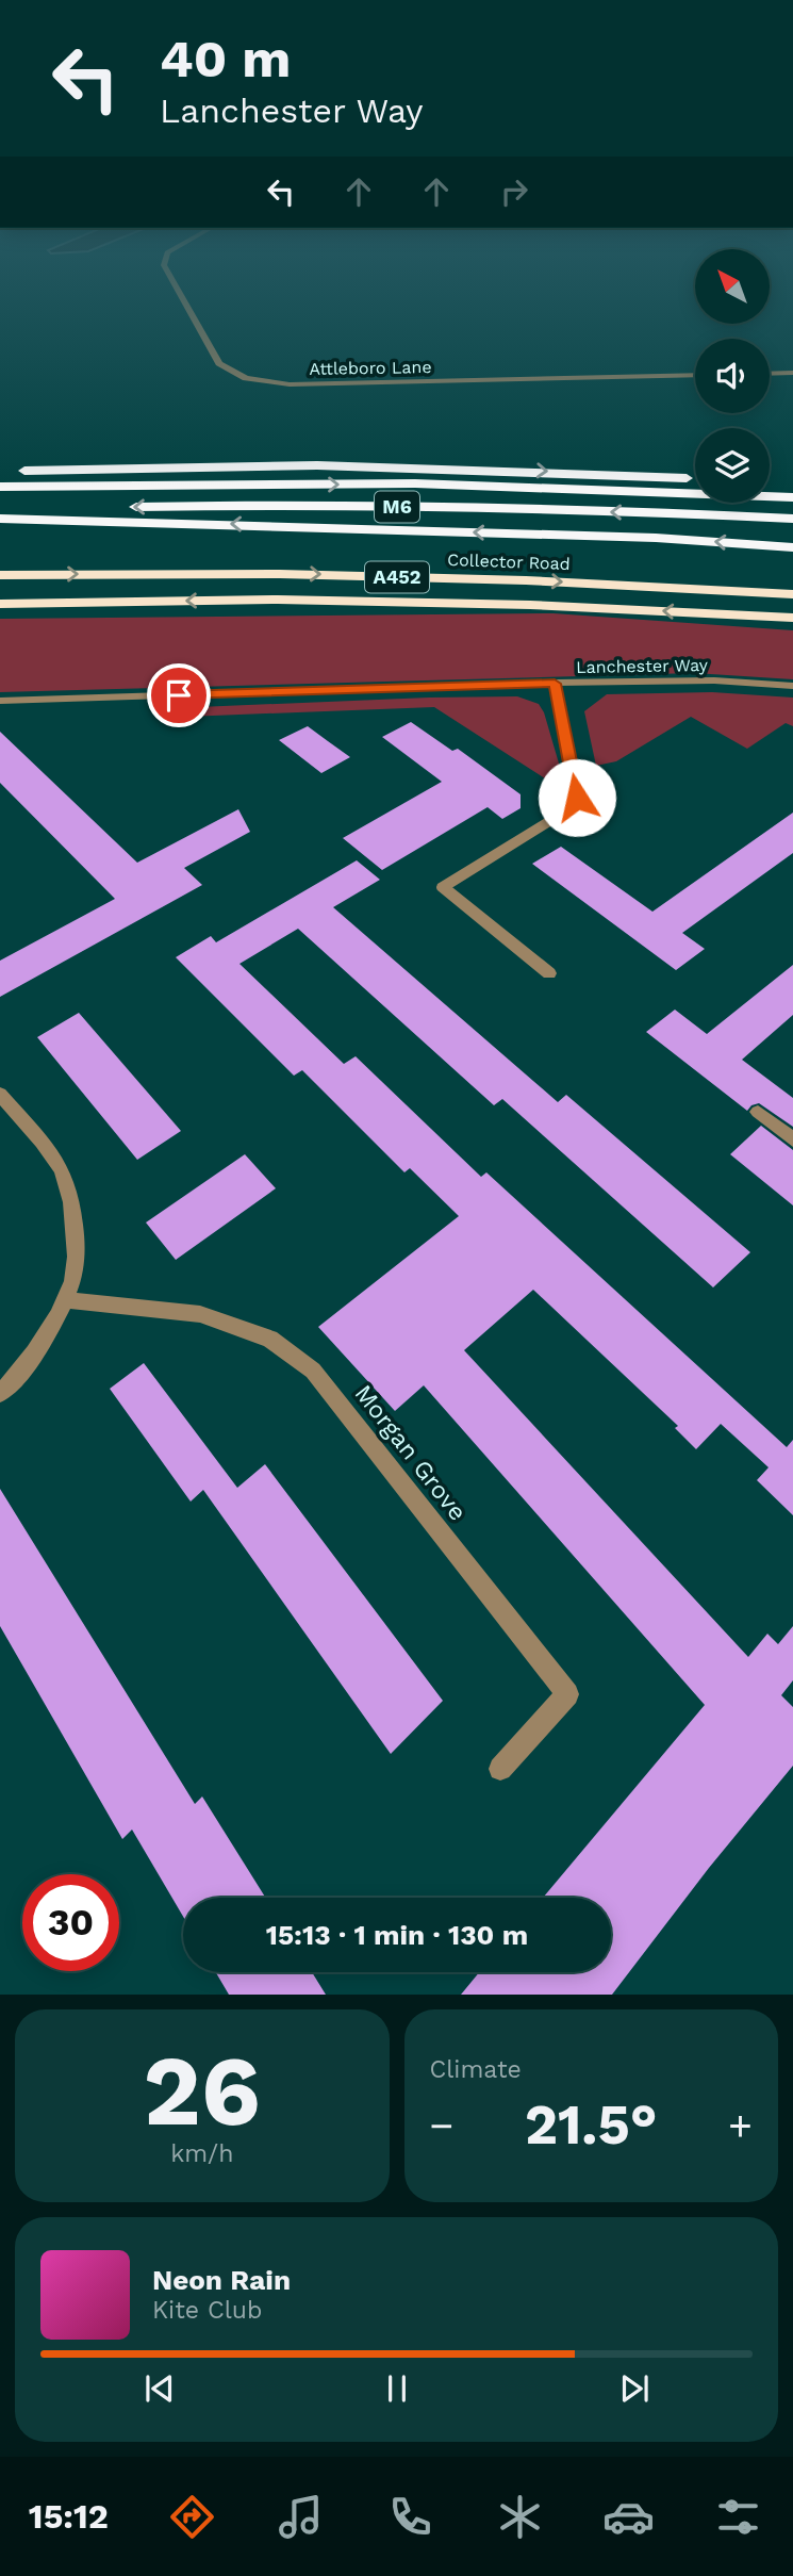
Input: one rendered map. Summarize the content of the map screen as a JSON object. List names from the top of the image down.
{
  "streets": {
    "highway": ["M6", "Collector Road", "A452"],
    "street": ["Attleboro Lane", "Lanchester Way", "Morgan Grove"]
  },
  "north": "top left",
  "page": {
    "turn": ["40 m", "Lanchester Way"],
    "limit": "30",
    "trip": "15:13 · 1 min · 130 m",
    "tile": [
      ["26", "km/h"],
      "Climate"
    ],
    "heat": ["−", "21.5°", "+"],
    "song": ["Neon Rain", "Kite Club"],
    "tabs": "15:12"
  }
}
